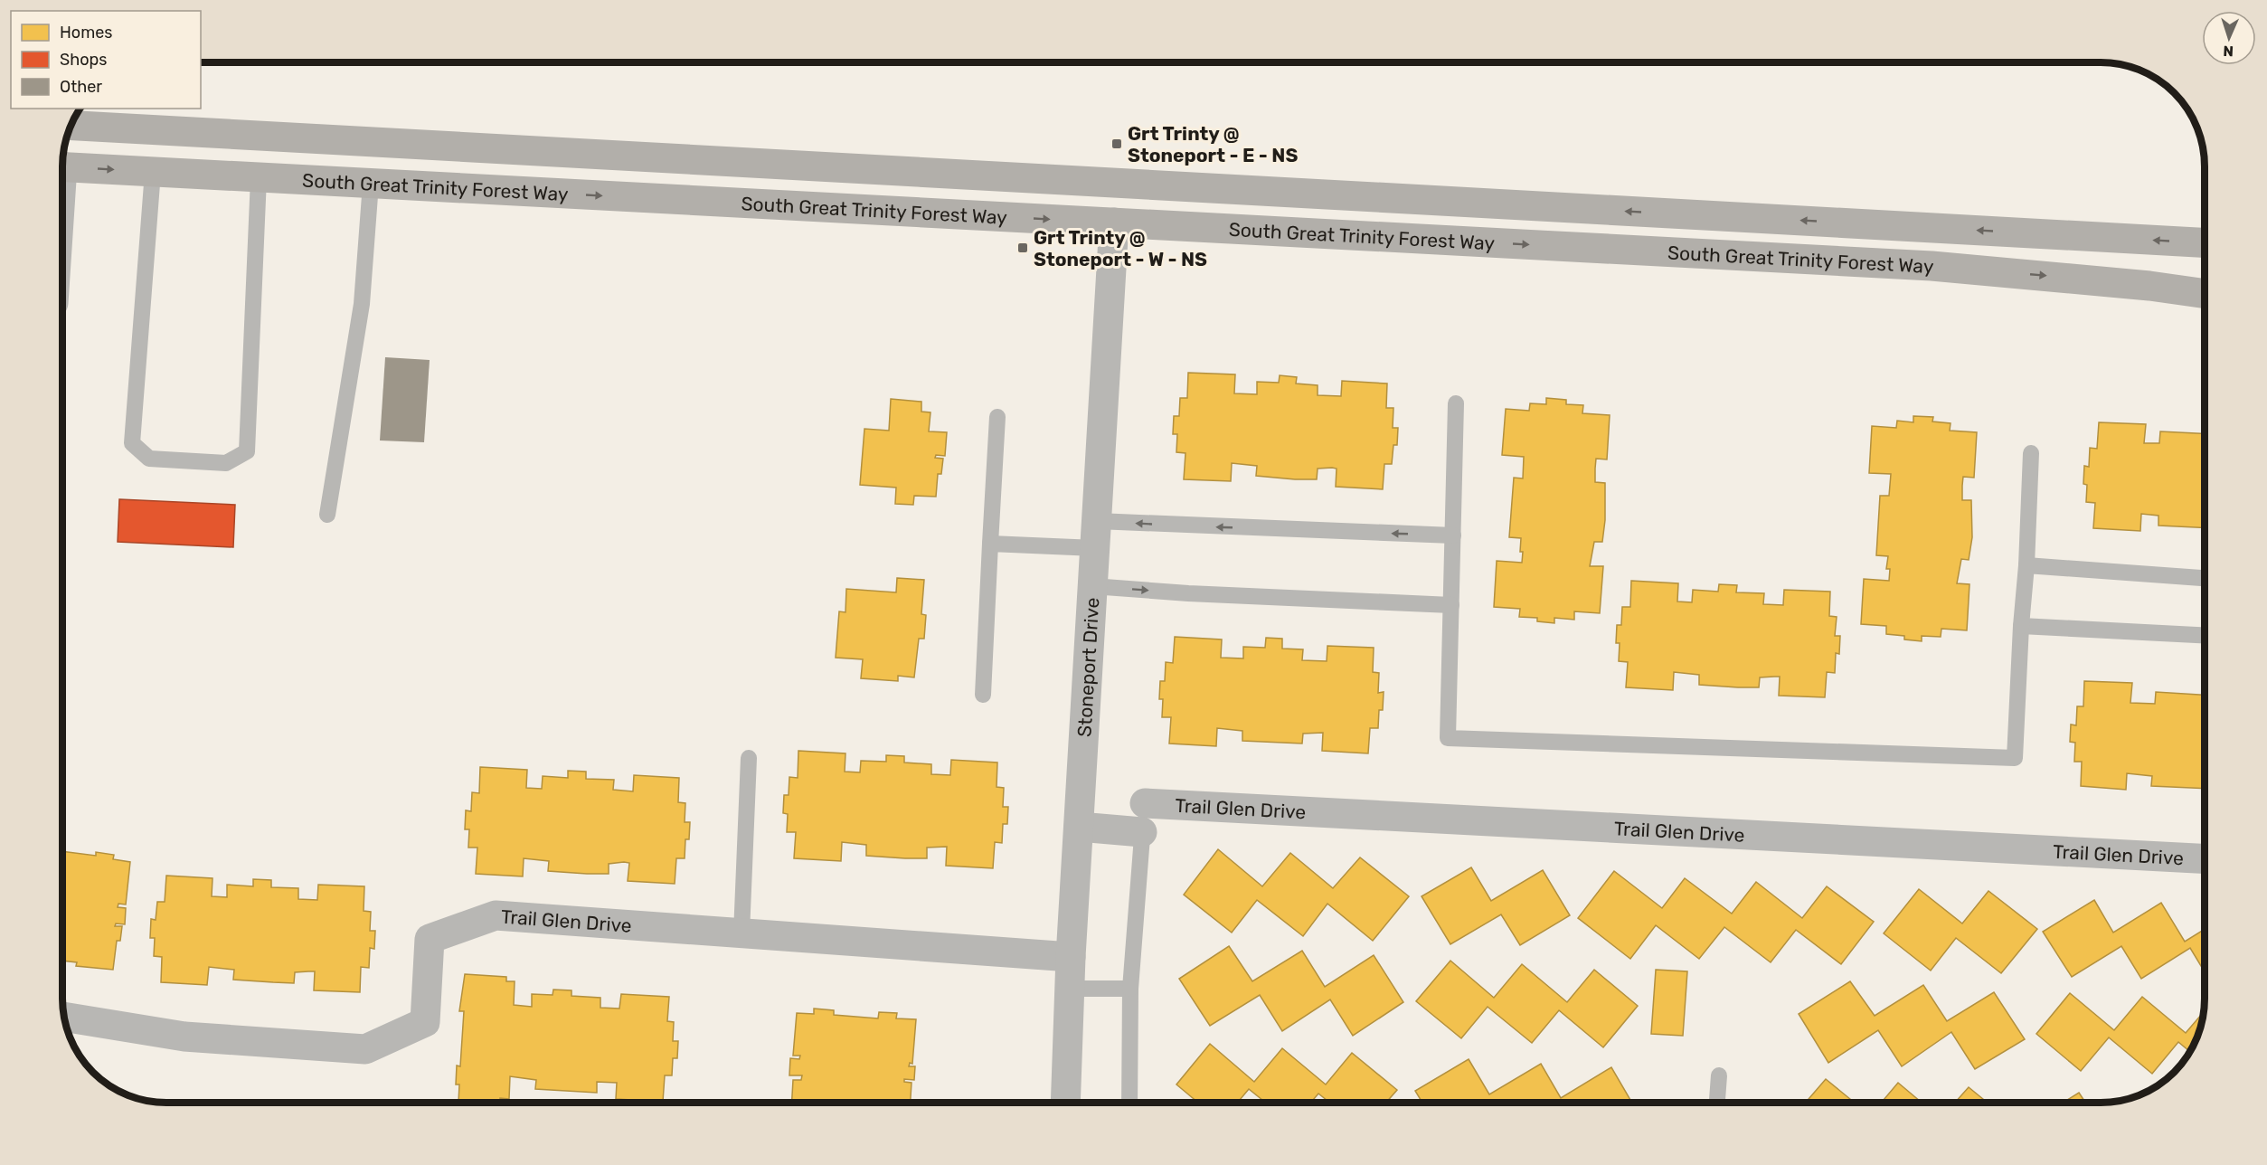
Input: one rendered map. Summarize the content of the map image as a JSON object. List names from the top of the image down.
{
  "streets": {
    "main road": ["South Great Trinity Forest Way"],
    "street": ["Stoneport Drive", "Trail Glen Drive"]
  },
  "crossings": [
    ["South Great Trinity Forest Way", "Stoneport Drive"],
    ["Stoneport Drive", "Trail Glen Drive"]
  ],
  "places": {
    "transit": ["Grt Trinty @ Stoneport - E - NS", "Grt Trinty @ Stoneport - W - NS"]
  },
  "legend": ["Homes", "Shops", "Other"],
  "north": "bottom"
}
